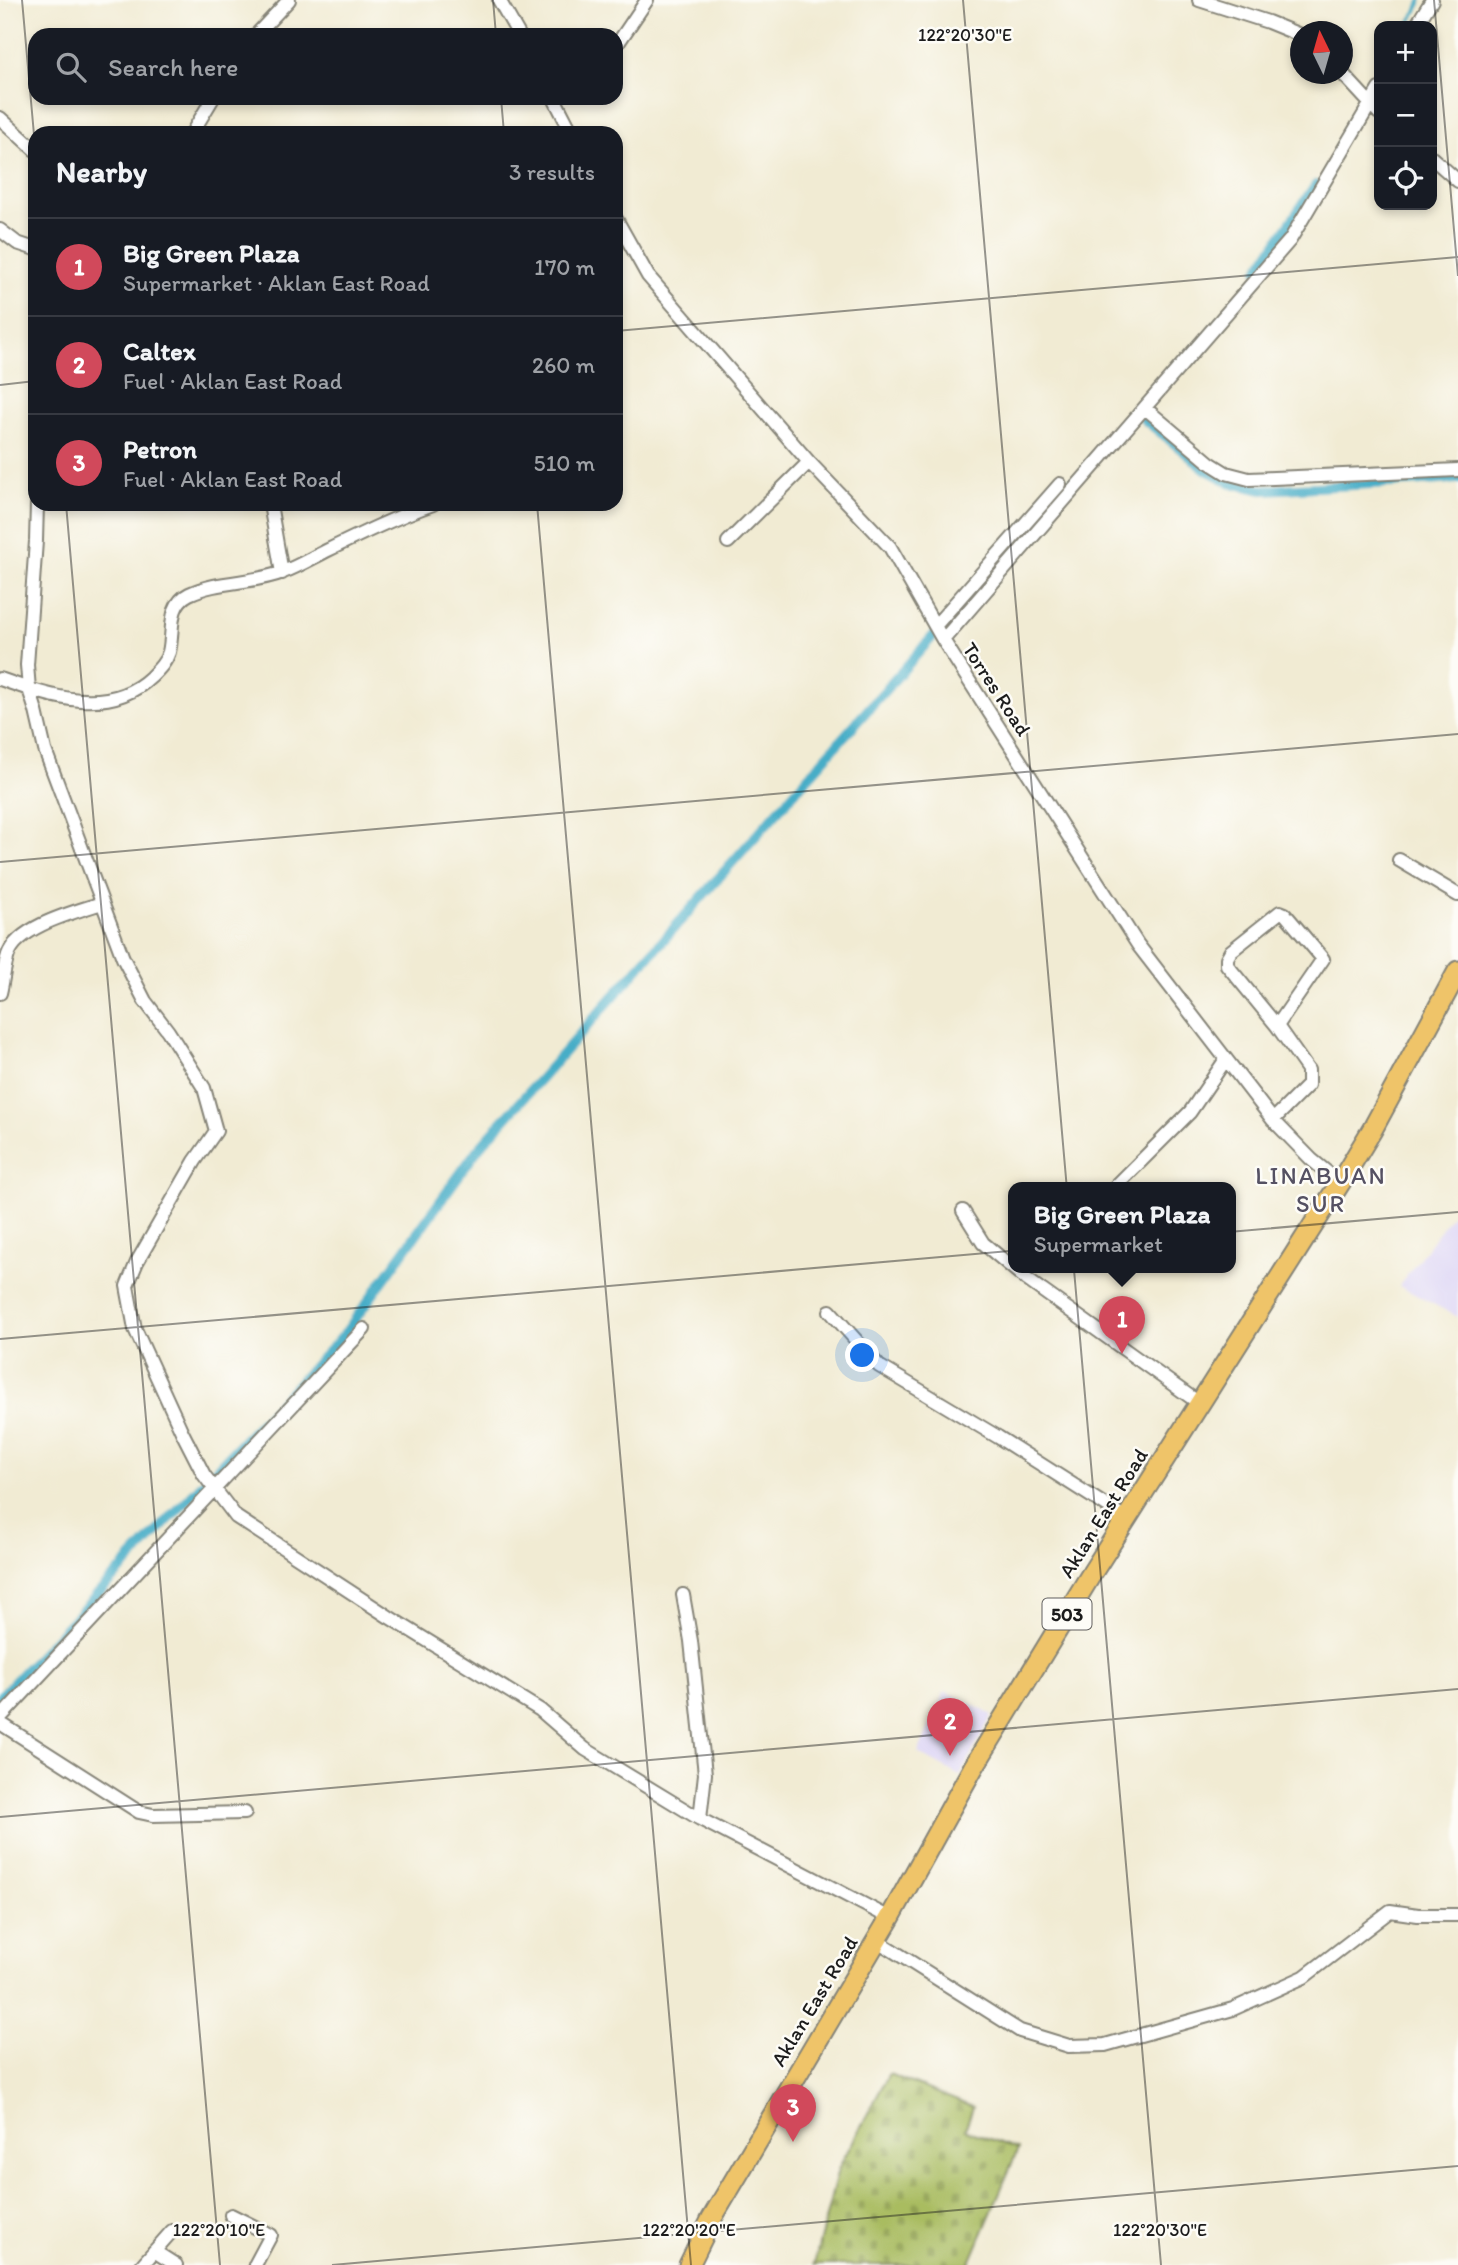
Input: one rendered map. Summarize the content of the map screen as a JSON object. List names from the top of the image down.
{
  "streets": {
    "main road": ["Aklan East Road", "503"],
    "street": ["Torres Road"]
  },
  "crossings": [
    ["Torres Road", "Aklan East Road"]
  ],
  "districts": ["LINABUAN SUR"],
  "north": "top",
  "page": {
    "map_buttons": ["+", "−"],
    "search": "Search here",
    "heading": ["Nearby", "3 results"],
    "list": [
      {
        "mark": "1",
        "name": "Big Green Plaza",
        "note": "Supermarket · Aklan East Road",
        "value": "170 m"
      },
      {
        "mark": "2",
        "name": "Caltex",
        "note": "Fuel · Aklan East Road",
        "value": "260 m"
      },
      {
        "mark": "3",
        "name": "Petron",
        "note": "Fuel · Aklan East Road",
        "value": "510 m"
      }
    ],
    "popup": ["Big Green Plaza", "Supermarket"],
    "pins": ["1", "2", "3"]
  },
  "coordinates": ["122°20'30\"E", "122°20'10\"E", "122°20'20\"E"]
}
